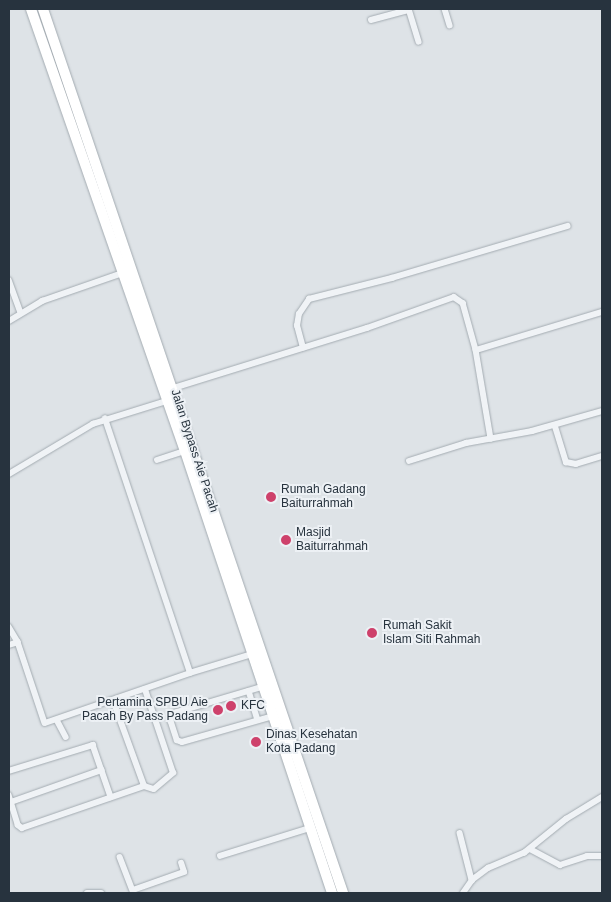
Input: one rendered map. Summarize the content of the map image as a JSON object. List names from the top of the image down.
{
  "streets": {
    "highway": ["Jalan Bypass Aie Pacah"]
  },
  "places": [
    "Rumah Gadang Baiturrahmah",
    "Masjid Baiturrahmah",
    "Rumah Sakit Islam Siti Rahmah",
    "KFC",
    "Pertamina SPBU Aie Pacah By Pass Padang",
    "Dinas Kesehatan Kota Padang"
  ]
}
